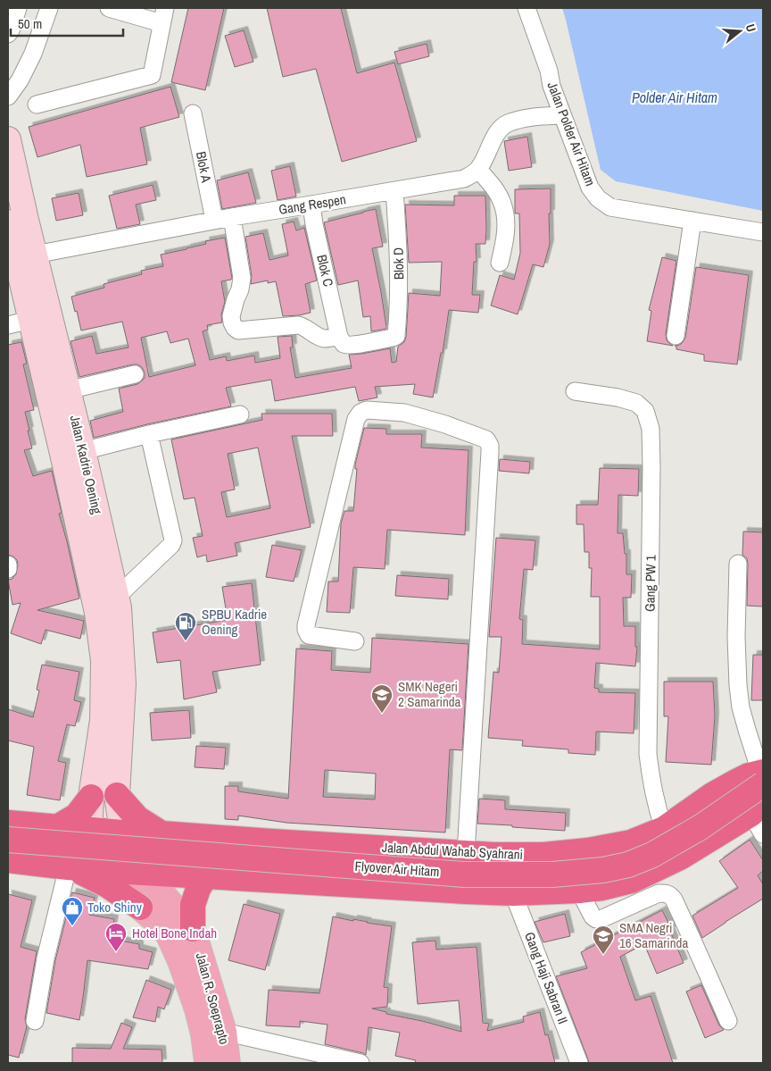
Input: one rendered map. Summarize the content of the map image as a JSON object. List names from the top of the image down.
{
  "streets": {
    "highway": ["Jalan Abdul Wahab Syahrani", "Flyover Air Hitam"],
    "main road": ["Jalan Kadrie Oening", "Jalan R. Soeprapto"],
    "street": [
      "Jalan Polder Air Hitam",
      "Blok A",
      "Gang Respen",
      "Blok D",
      "Blok C",
      "Gang PW 1",
      "Gang Haji Sabran II"
    ]
  },
  "crossings": [
    ["Blok A", "Gang Respen"],
    ["Gang Respen", "Blok D"],
    ["Gang Respen", "Blok C"],
    ["Gang Respen", "Jalan Kadrie Oening"],
    ["Blok D", "Blok C"],
    ["Jalan Kadrie Oening", "Jalan Abdul Wahab Syahrani"],
    ["Jalan Kadrie Oening", "Jalan R. Soeprapto"],
    ["Gang PW 1", "Jalan Abdul Wahab Syahrani"],
    ["Jalan Abdul Wahab Syahrani", "Flyover Air Hitam"],
    ["Jalan Abdul Wahab Syahrani", "Jalan R. Soeprapto"]
  ],
  "water": ["Polder Air Hitam"],
  "places": {
    "fuel station": ["SPBU Kadrie Oening"],
    "school or university": ["SMK Negeri 2 Samarinda", "SMA Negri 16 Samarinda"],
    "shop": ["Toko Shiny"],
    "hotel": ["Hotel Bone Indah"]
  },
  "scale_bar": "50 m",
  "north": "right"
}
